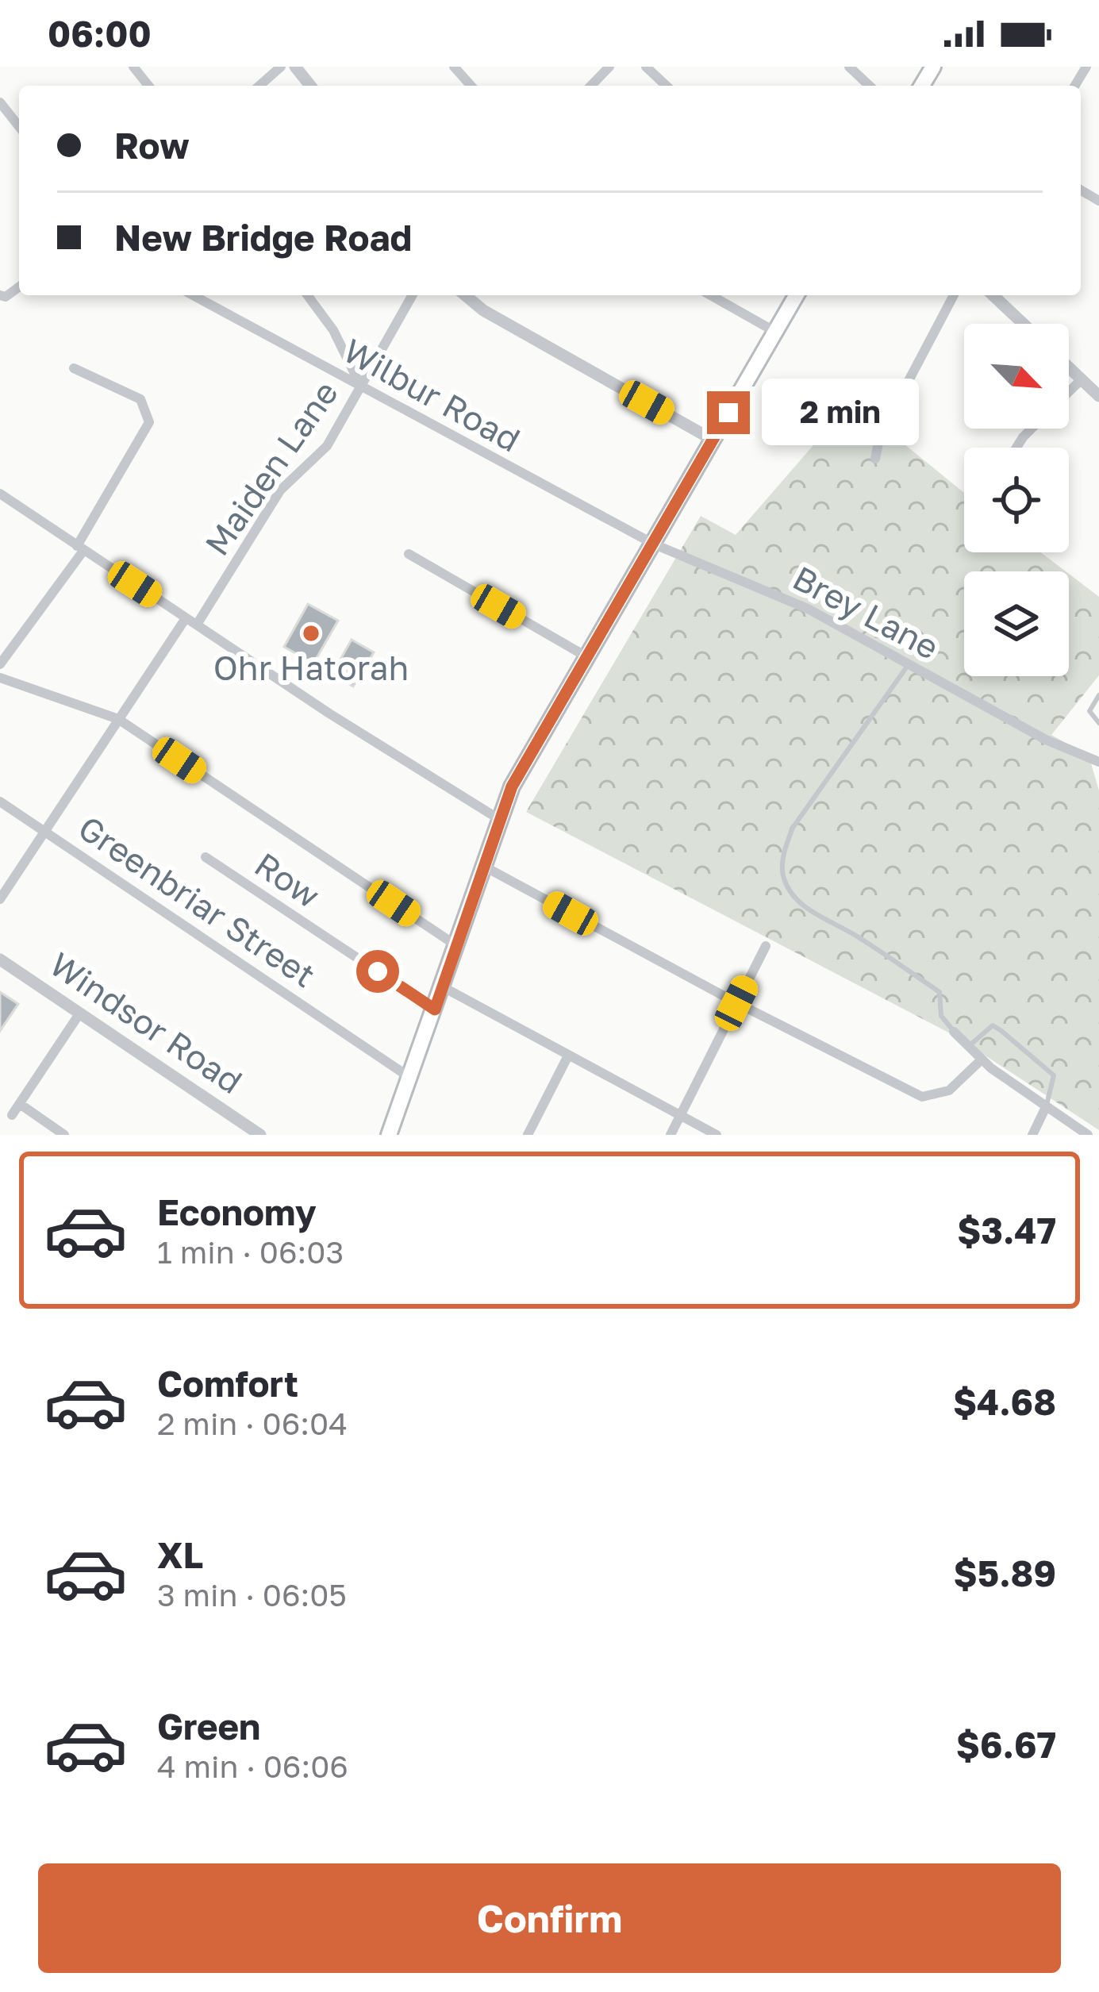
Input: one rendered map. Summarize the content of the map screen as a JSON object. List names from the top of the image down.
{
  "streets": {
    "street": [
      "Wilbur Road",
      "Maiden Lane",
      "Brey Lane",
      "Row",
      "Greenbriar Street",
      "Windsor Road"
    ]
  },
  "crossings": [
    ["Wilbur Road", "Maiden Lane"],
    ["Wilbur Road", "Brey Lane"]
  ],
  "places": ["Ohr Hatorah"],
  "north": "bottom right",
  "page": {
    "status": "06:00",
    "banner": ["Row", "New Bridge Road"],
    "bubble": "2 min",
    "list": [
      {
        "name": "Economy",
        "note": "1 min · 06:03",
        "value": "$3.47"
      },
      {
        "name": "Comfort",
        "note": "2 min · 06:04",
        "value": "$4.68"
      },
      {
        "name": "XL",
        "note": "3 min · 06:05",
        "value": "$5.89"
      },
      {
        "name": "Green",
        "note": "4 min · 06:06",
        "value": "$6.67"
      }
    ],
    "buttons": "Confirm"
  }
}
